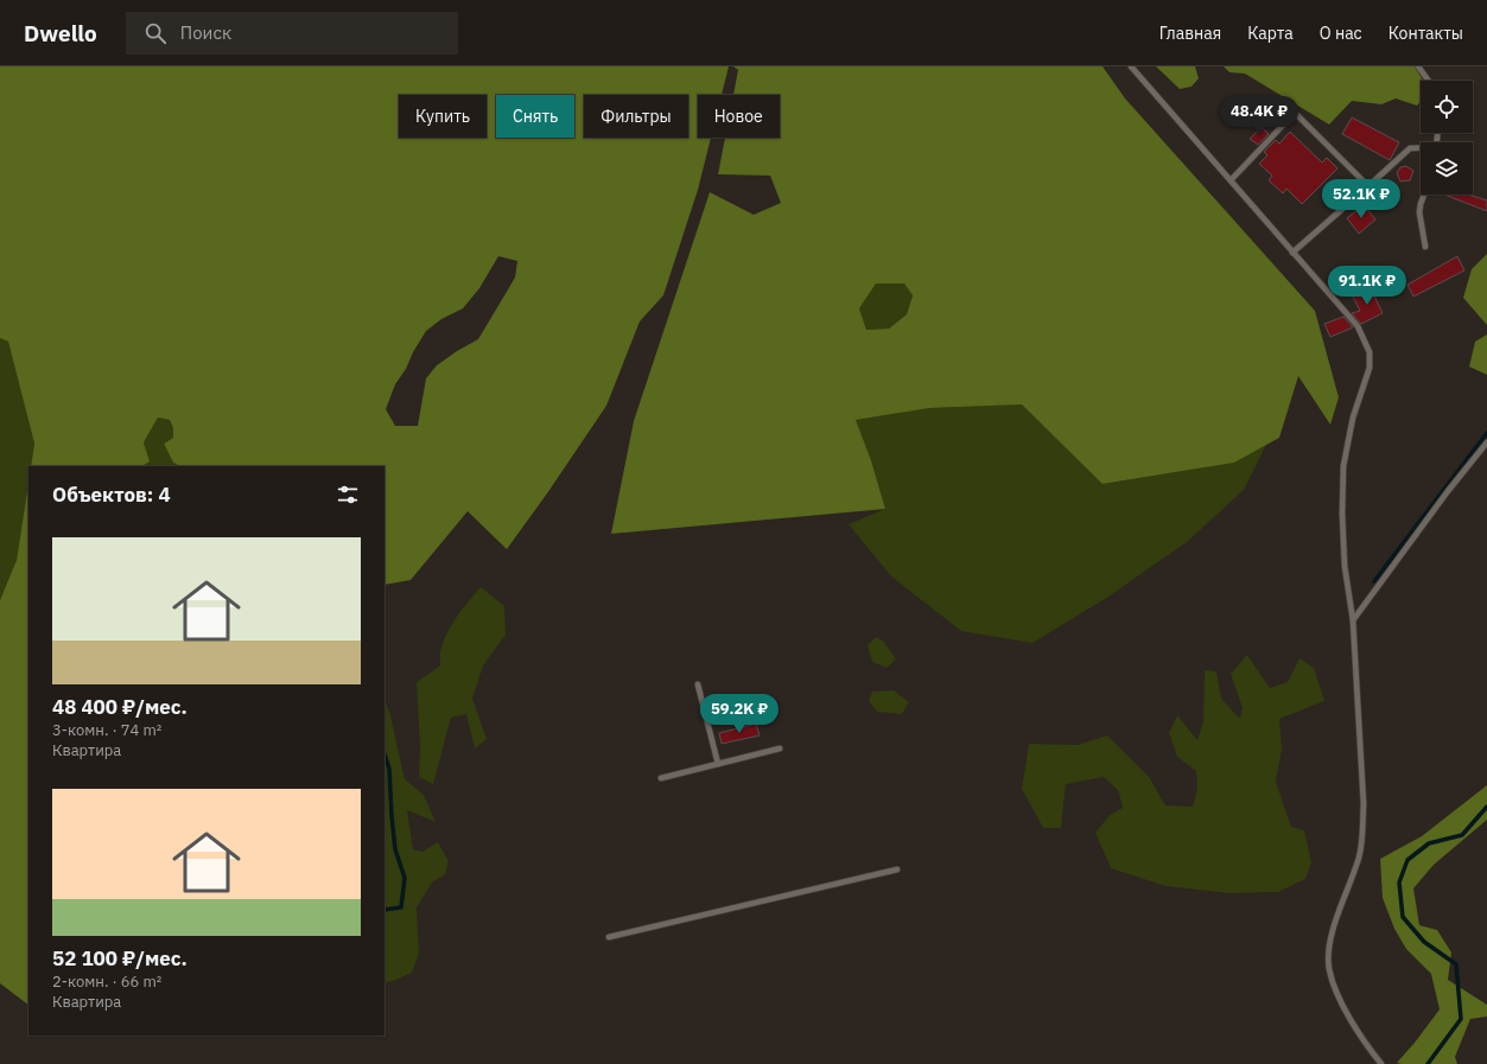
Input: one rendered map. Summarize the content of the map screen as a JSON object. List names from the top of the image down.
{
  "page": {
    "header": "Dwello",
    "search": "Поиск",
    "nav": [
      "Главная",
      "Карта",
      "О нас",
      "Контакты"
    ],
    "chip": [
      "Купить",
      "Снять",
      "Фильтры",
      "Новое"
    ],
    "price": [
      "48.4K ₽",
      "52.1K ₽",
      "91.1K ₽",
      "59.2K ₽"
    ],
    "heading": "Объектов: 4",
    "list": [
      {
        "name": "48 400 ₽/мес.",
        "note": "3-комн. · 74 m² · Квартира"
      },
      {
        "name": "52 100 ₽/мес.",
        "note": "2-комн. · 66 m² · Квартира"
      }
    ]
  }
}
